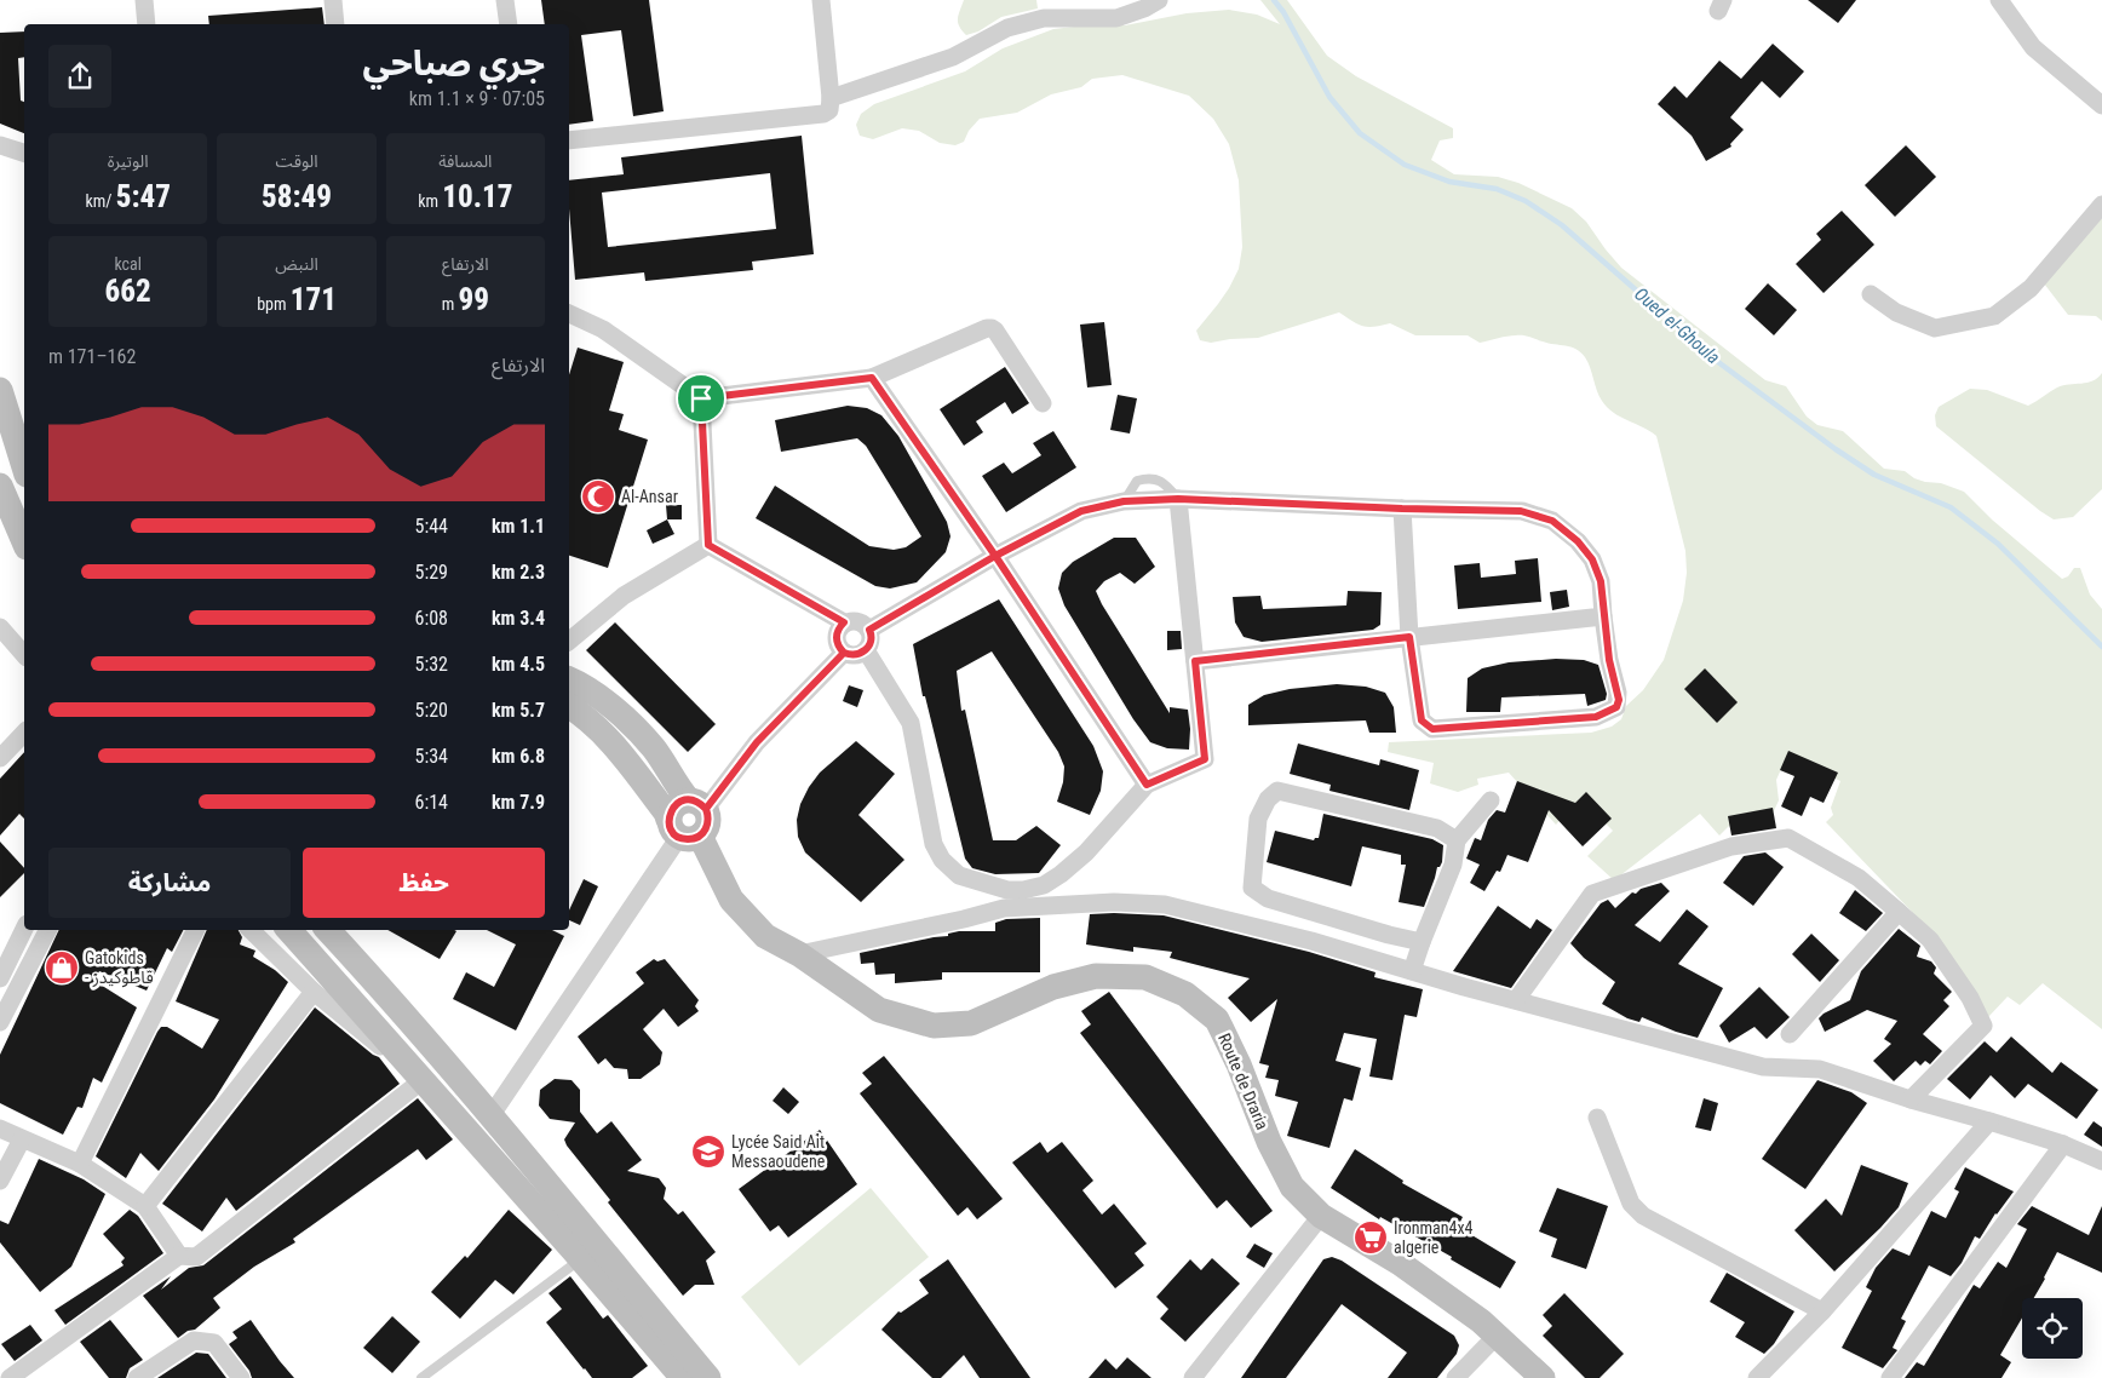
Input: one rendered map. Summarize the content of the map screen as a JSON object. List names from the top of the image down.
{
  "streets": {
    "main road": ["Route de Draria"]
  },
  "water": ["Oued el-Ghoula"],
  "places": {
    "mosque": ["Al-Ansar"],
    "shop": ["Gatokids - قاطوكيدز"],
    "school or university": ["Lycée Said Ait Messaoudene"],
    "supermarket": ["Ironman4x4 algerie"]
  },
  "page": {
    "heading": ["جري صباحي", "07:05 · 9 × 1.1 km"],
    "stats": [
      ["المسافة", "10.17 km"],
      ["الوقت", "58:49"],
      ["الوتيرة", "5:47 /km"],
      ["الارتفاع", "99 m"],
      ["النبض", "171 bpm"],
      ["kcal", "662"]
    ],
    "chart": ["الارتفاع", "162–171 m"],
    "list": [
      {
        "name": "1.1 km",
        "note": "5:44"
      },
      {
        "name": "2.3 km",
        "note": "5:29"
      },
      {
        "name": "3.4 km",
        "note": "6:08"
      },
      {
        "name": "4.5 km",
        "note": "5:32"
      },
      {
        "name": "5.7 km",
        "note": "5:20"
      },
      {
        "name": "6.8 km",
        "note": "5:34"
      },
      {
        "name": "7.9 km",
        "note": "6:14"
      }
    ],
    "buttons": ["حفظ", "مشاركة"]
  }
}
